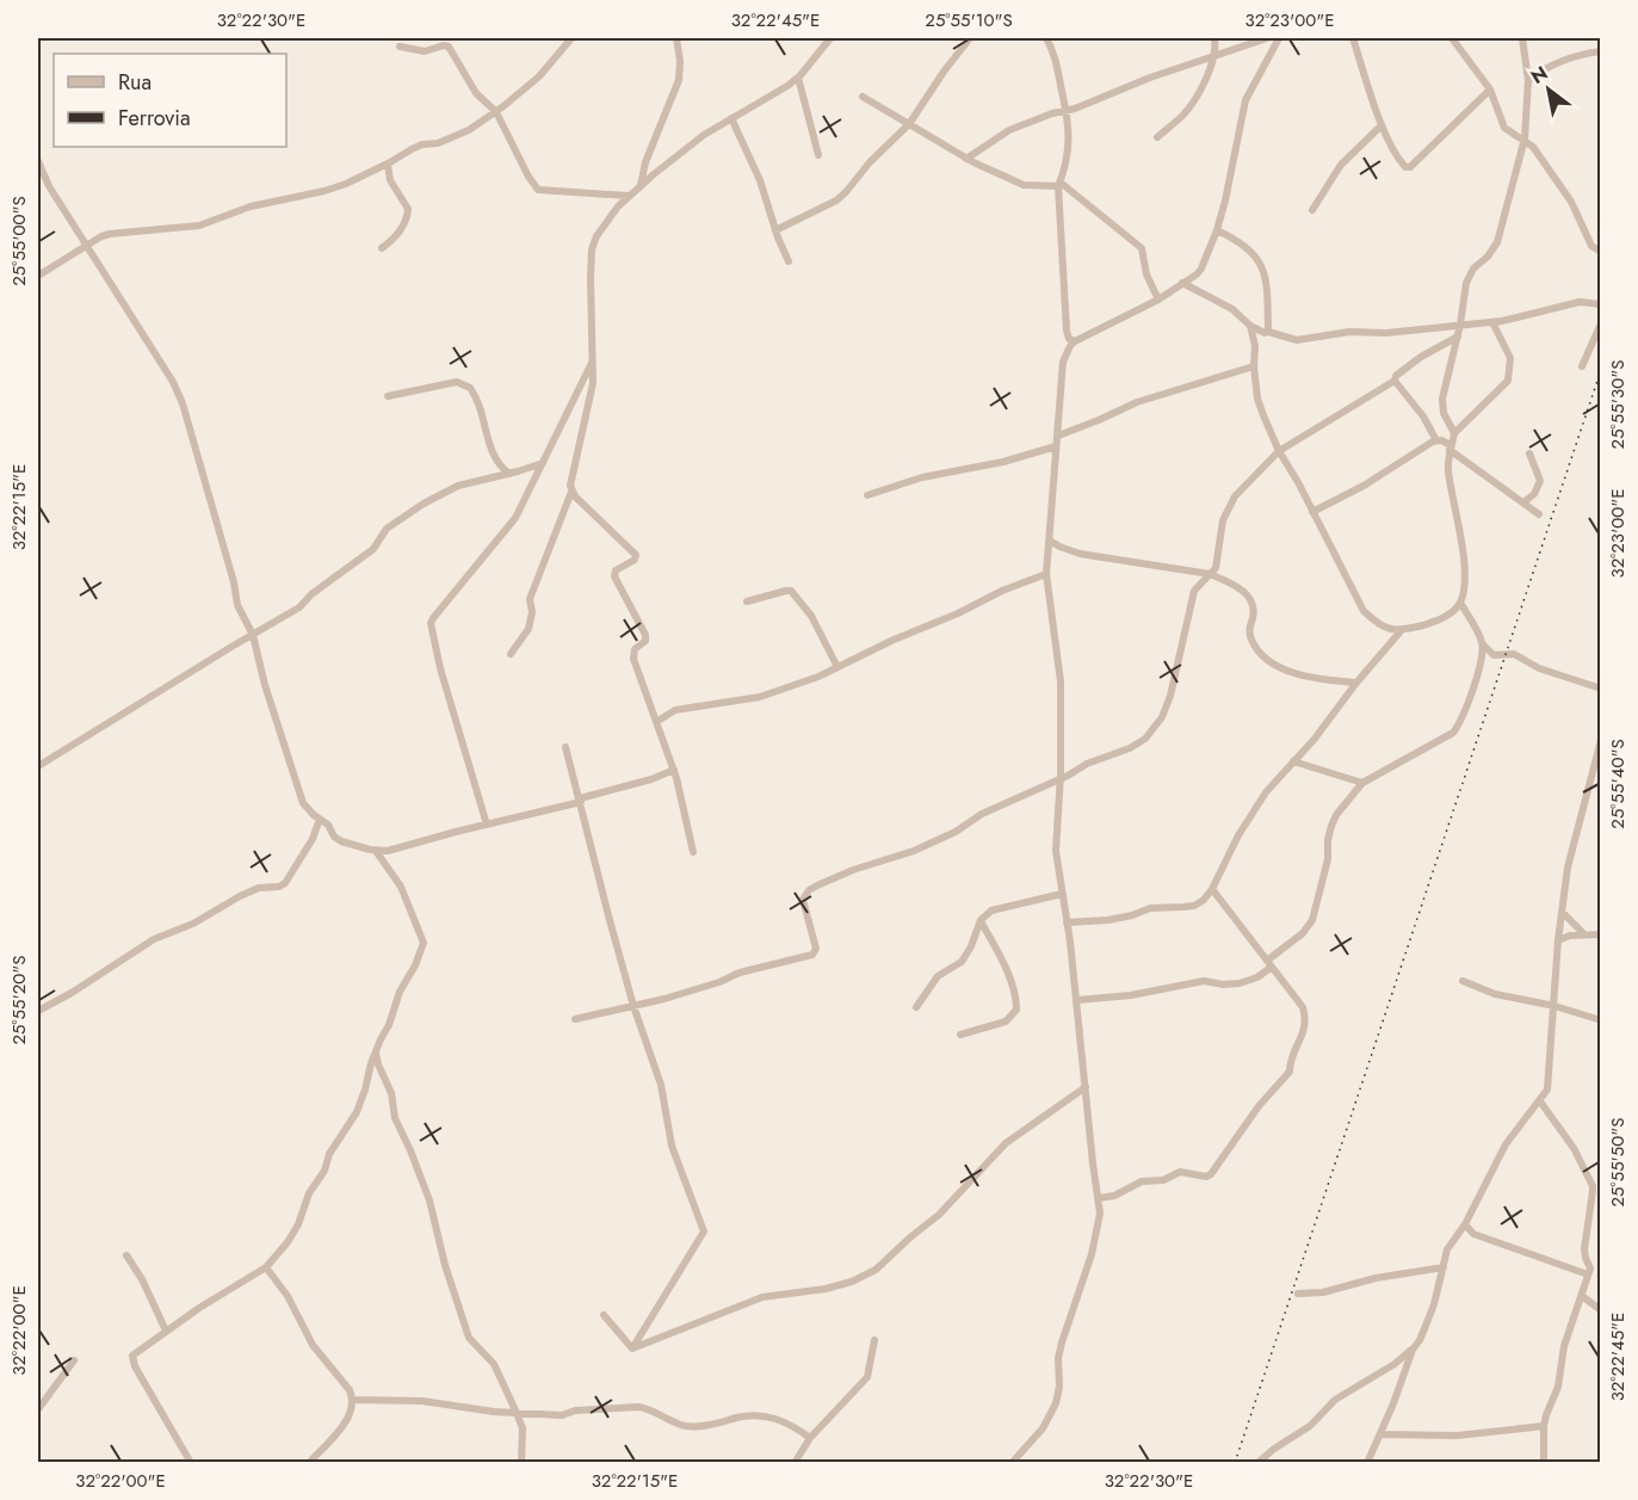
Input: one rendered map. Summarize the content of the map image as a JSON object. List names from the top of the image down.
{
  "legend": ["Rua", "Ferrovia"],
  "north": "top left",
  "coordinates": [
    "32°22'30\"E",
    "32°22'45\"E",
    "25°55'10\"S",
    "32°23'00\"E",
    "25°55'00\"S",
    "25°55'30\"S",
    "32°22'15\"E",
    "25°55'40\"S",
    "25°55'20\"S",
    "25°55'50\"S",
    "32°22'00\"E"
  ]
}
